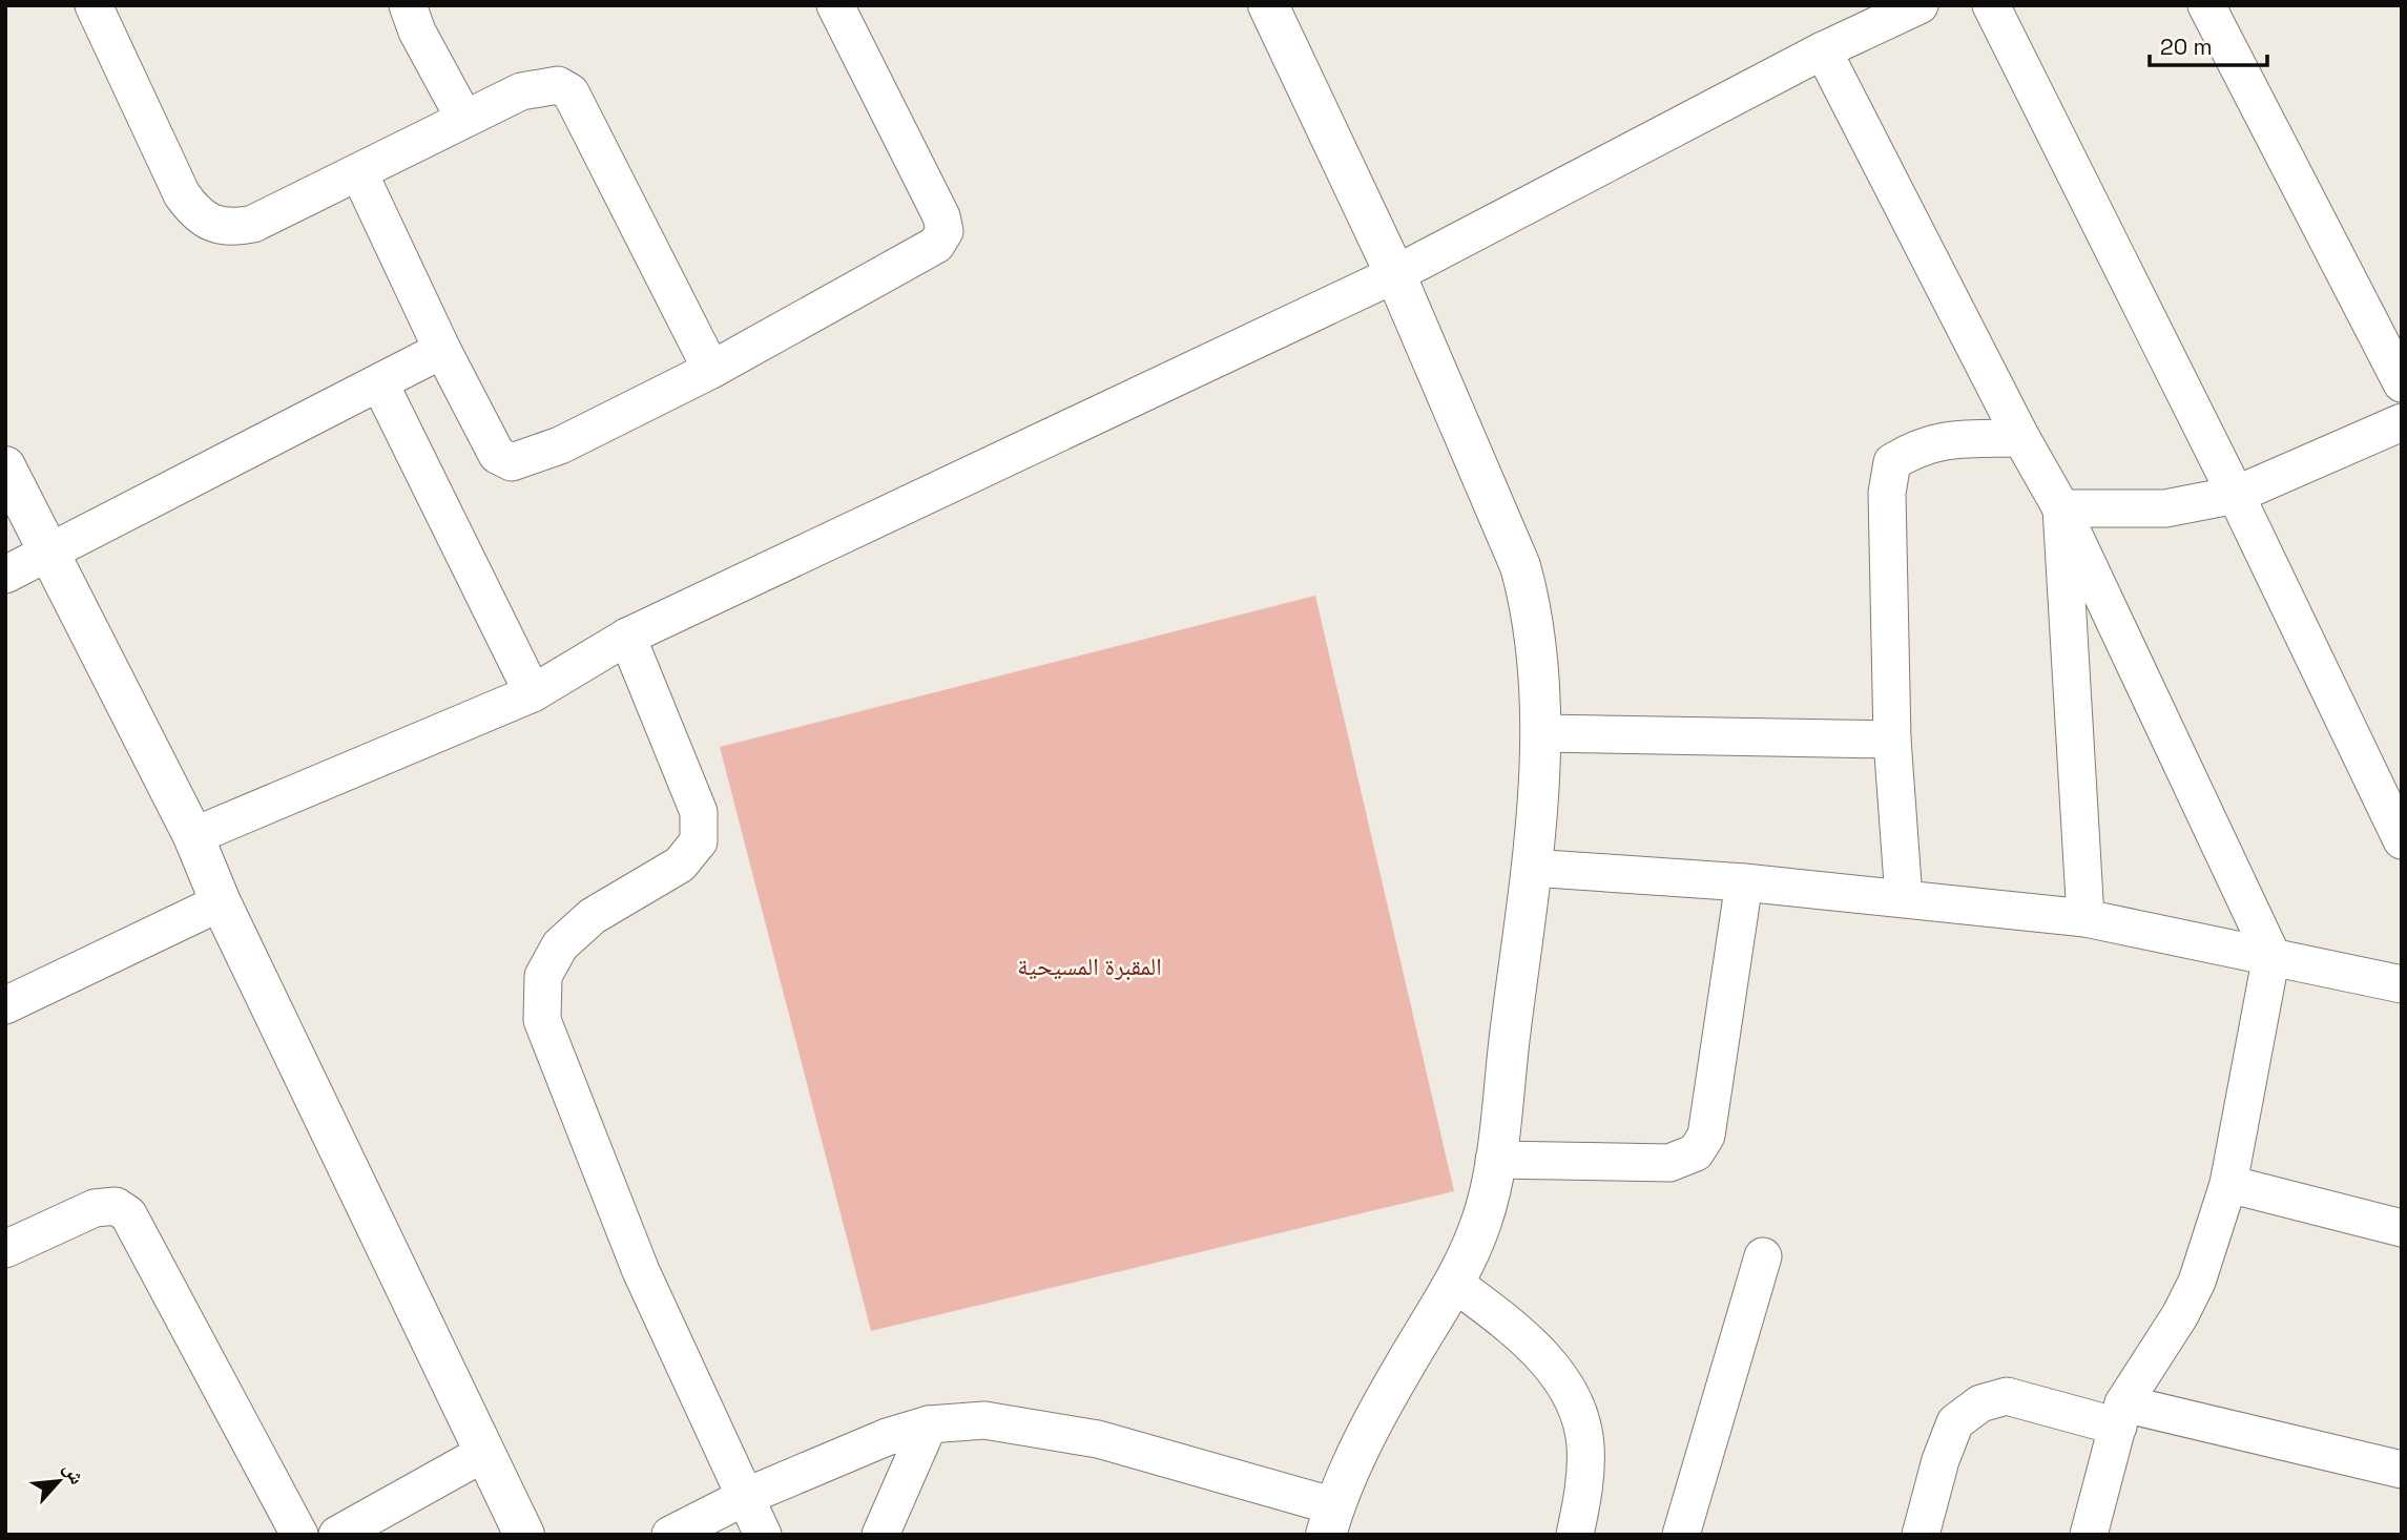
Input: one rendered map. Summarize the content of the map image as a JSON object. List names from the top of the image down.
{
  "parks": ["المقبرة المسيحية"],
  "scale_bar": "20 m",
  "north": "top right"
}
